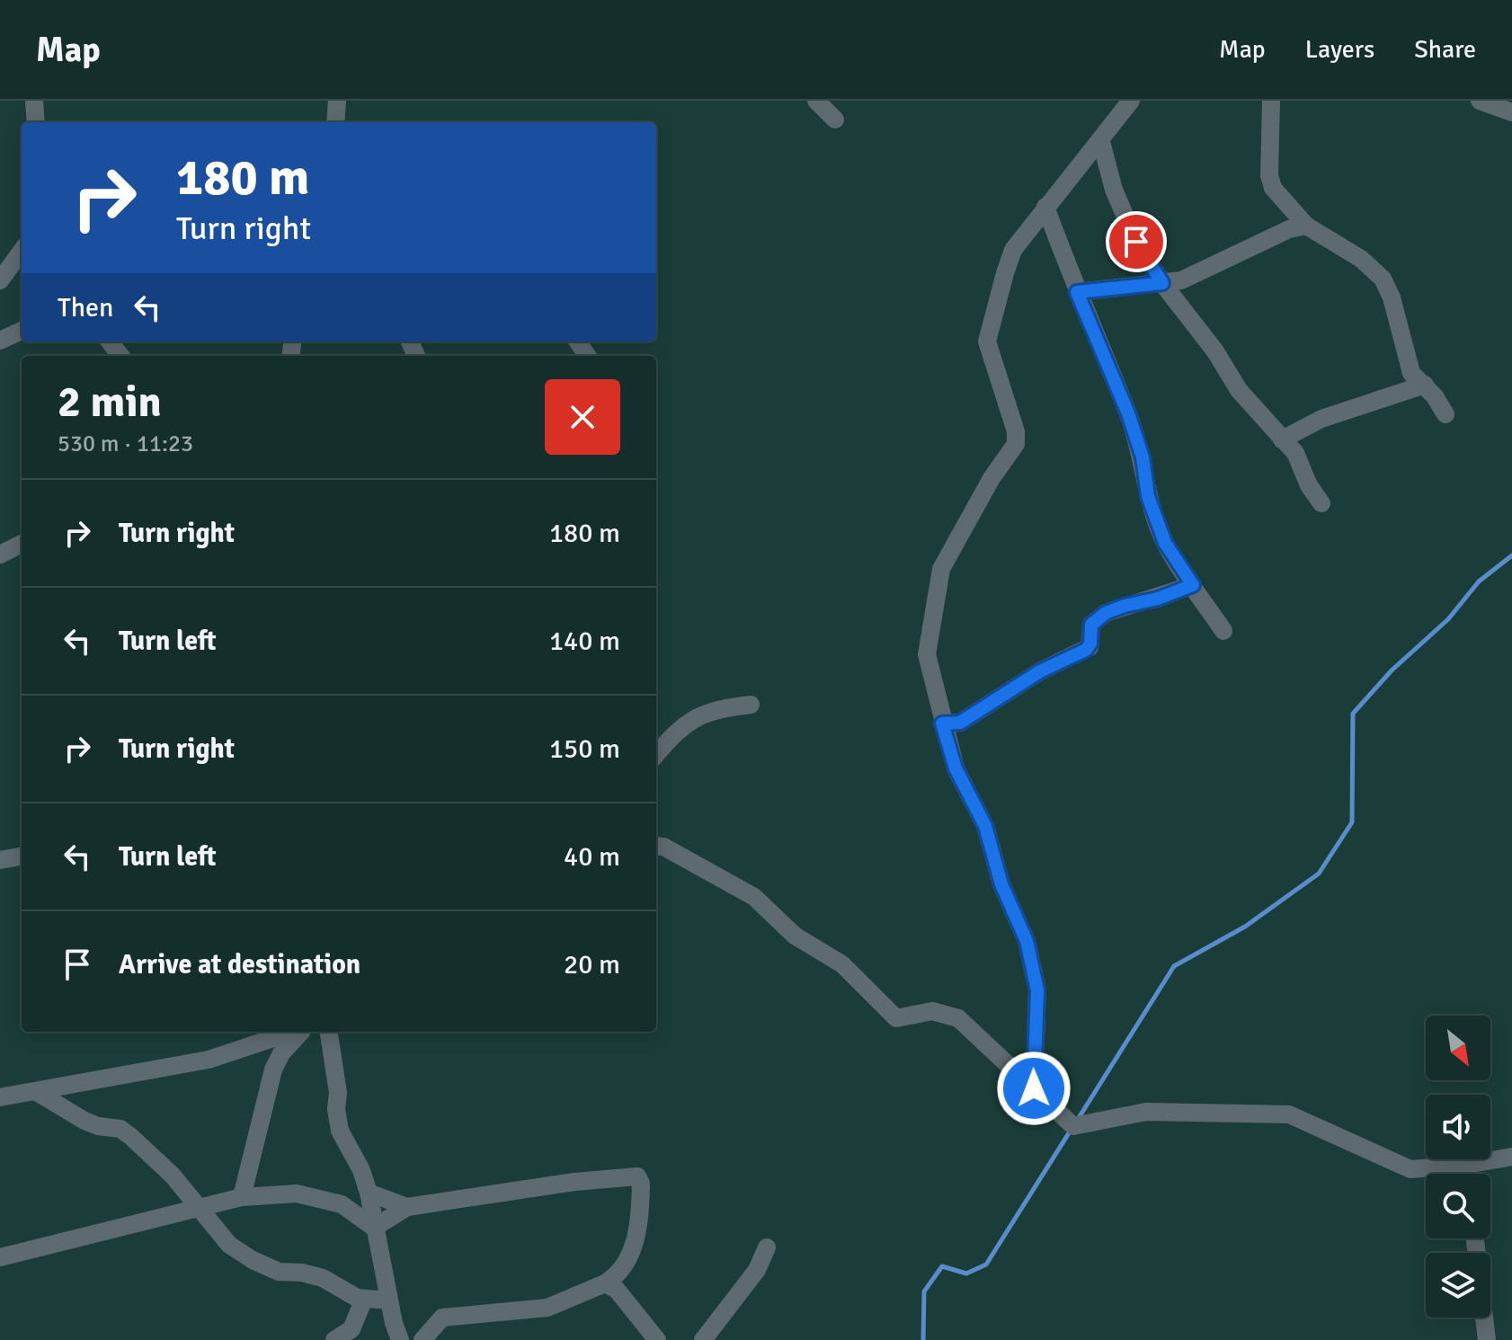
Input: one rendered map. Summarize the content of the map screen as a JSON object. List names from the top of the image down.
{
  "north": "bottom right",
  "page": {
    "header": "Map",
    "nav": ["Map", "Layers", "Share"],
    "turn": ["180 m", "Turn right"],
    "then": "Then",
    "heading": ["2 min", "530 m · 11:23"],
    "list": [
      {
        "name": "Turn right",
        "value": "180 m"
      },
      {
        "name": "Turn left",
        "value": "140 m"
      },
      {
        "name": "Turn right",
        "value": "150 m"
      },
      {
        "name": "Turn left",
        "value": "40 m"
      },
      {
        "name": "Arrive at destination",
        "value": "20 m"
      }
    ]
  }
}
